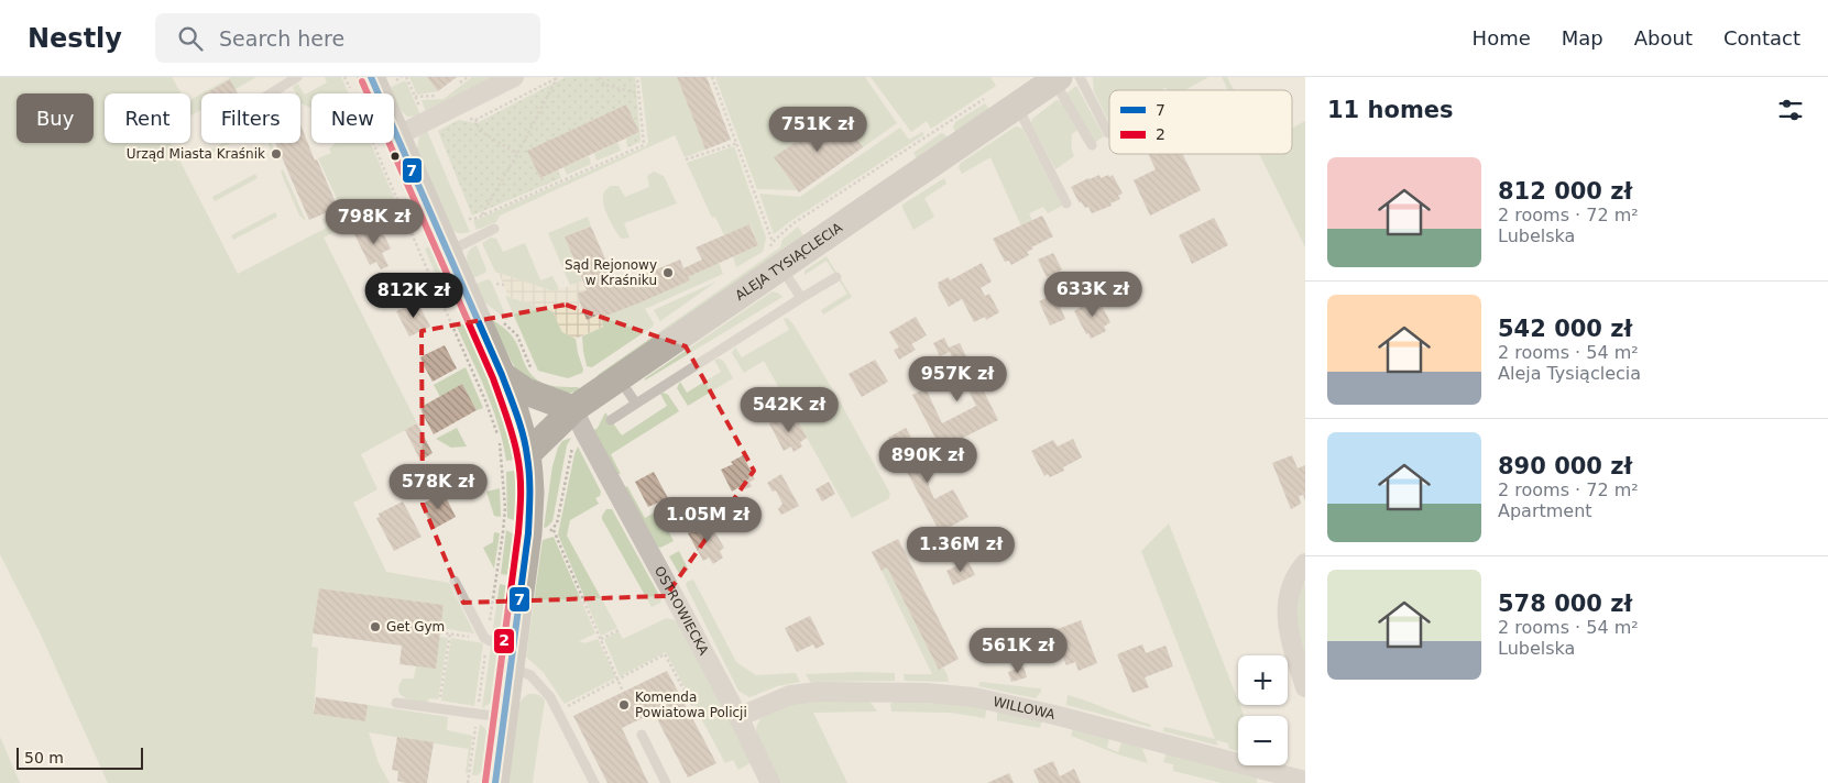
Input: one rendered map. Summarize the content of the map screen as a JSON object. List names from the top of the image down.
{
  "streets": {
    "street": ["ALEJA TYSIĄCLECIA", "OSTROWIECKA", "WILLOWA"]
  },
  "crossings": [
    ["ALEJA TYSIĄCLECIA", "OSTROWIECKA"],
    ["OSTROWIECKA", "WILLOWA"]
  ],
  "places": [
    "Urząd Miasta Kraśnik",
    "Sąd Rejonowy w Kraśniku",
    "Get Gym",
    "Komenda Powiatowa Policji"
  ],
  "lines": ["transit line 7", "transit line 2"],
  "legend": ["7", "2"],
  "scale_bar": "50 m",
  "page": {
    "header": "Nestly",
    "search": "Search here",
    "nav": [
      "Home",
      "Map",
      "About",
      "Contact"
    ],
    "heading": "11 homes",
    "chip": [
      "Buy",
      "Rent",
      "Filters",
      "New"
    ],
    "price": [
      "751K zł",
      "798K zł",
      "633K zł",
      "812K zł",
      "957K zł",
      "542K zł",
      "890K zł",
      "578K zł",
      "1.05M zł",
      "1.36M zł",
      "561K zł"
    ],
    "list": [
      {
        "name": "812 000 zł",
        "note": "2 rooms · 72 m² · Lubelska"
      },
      {
        "name": "542 000 zł",
        "note": "2 rooms · 54 m² · Aleja Tysiąclecia"
      },
      {
        "name": "890 000 zł",
        "note": "2 rooms · 72 m² · Apartment"
      },
      {
        "name": "578 000 zł",
        "note": "2 rooms · 54 m² · Lubelska"
      }
    ],
    "map_buttons": ["+", "−"],
    "scale": "50 m"
  }
}
